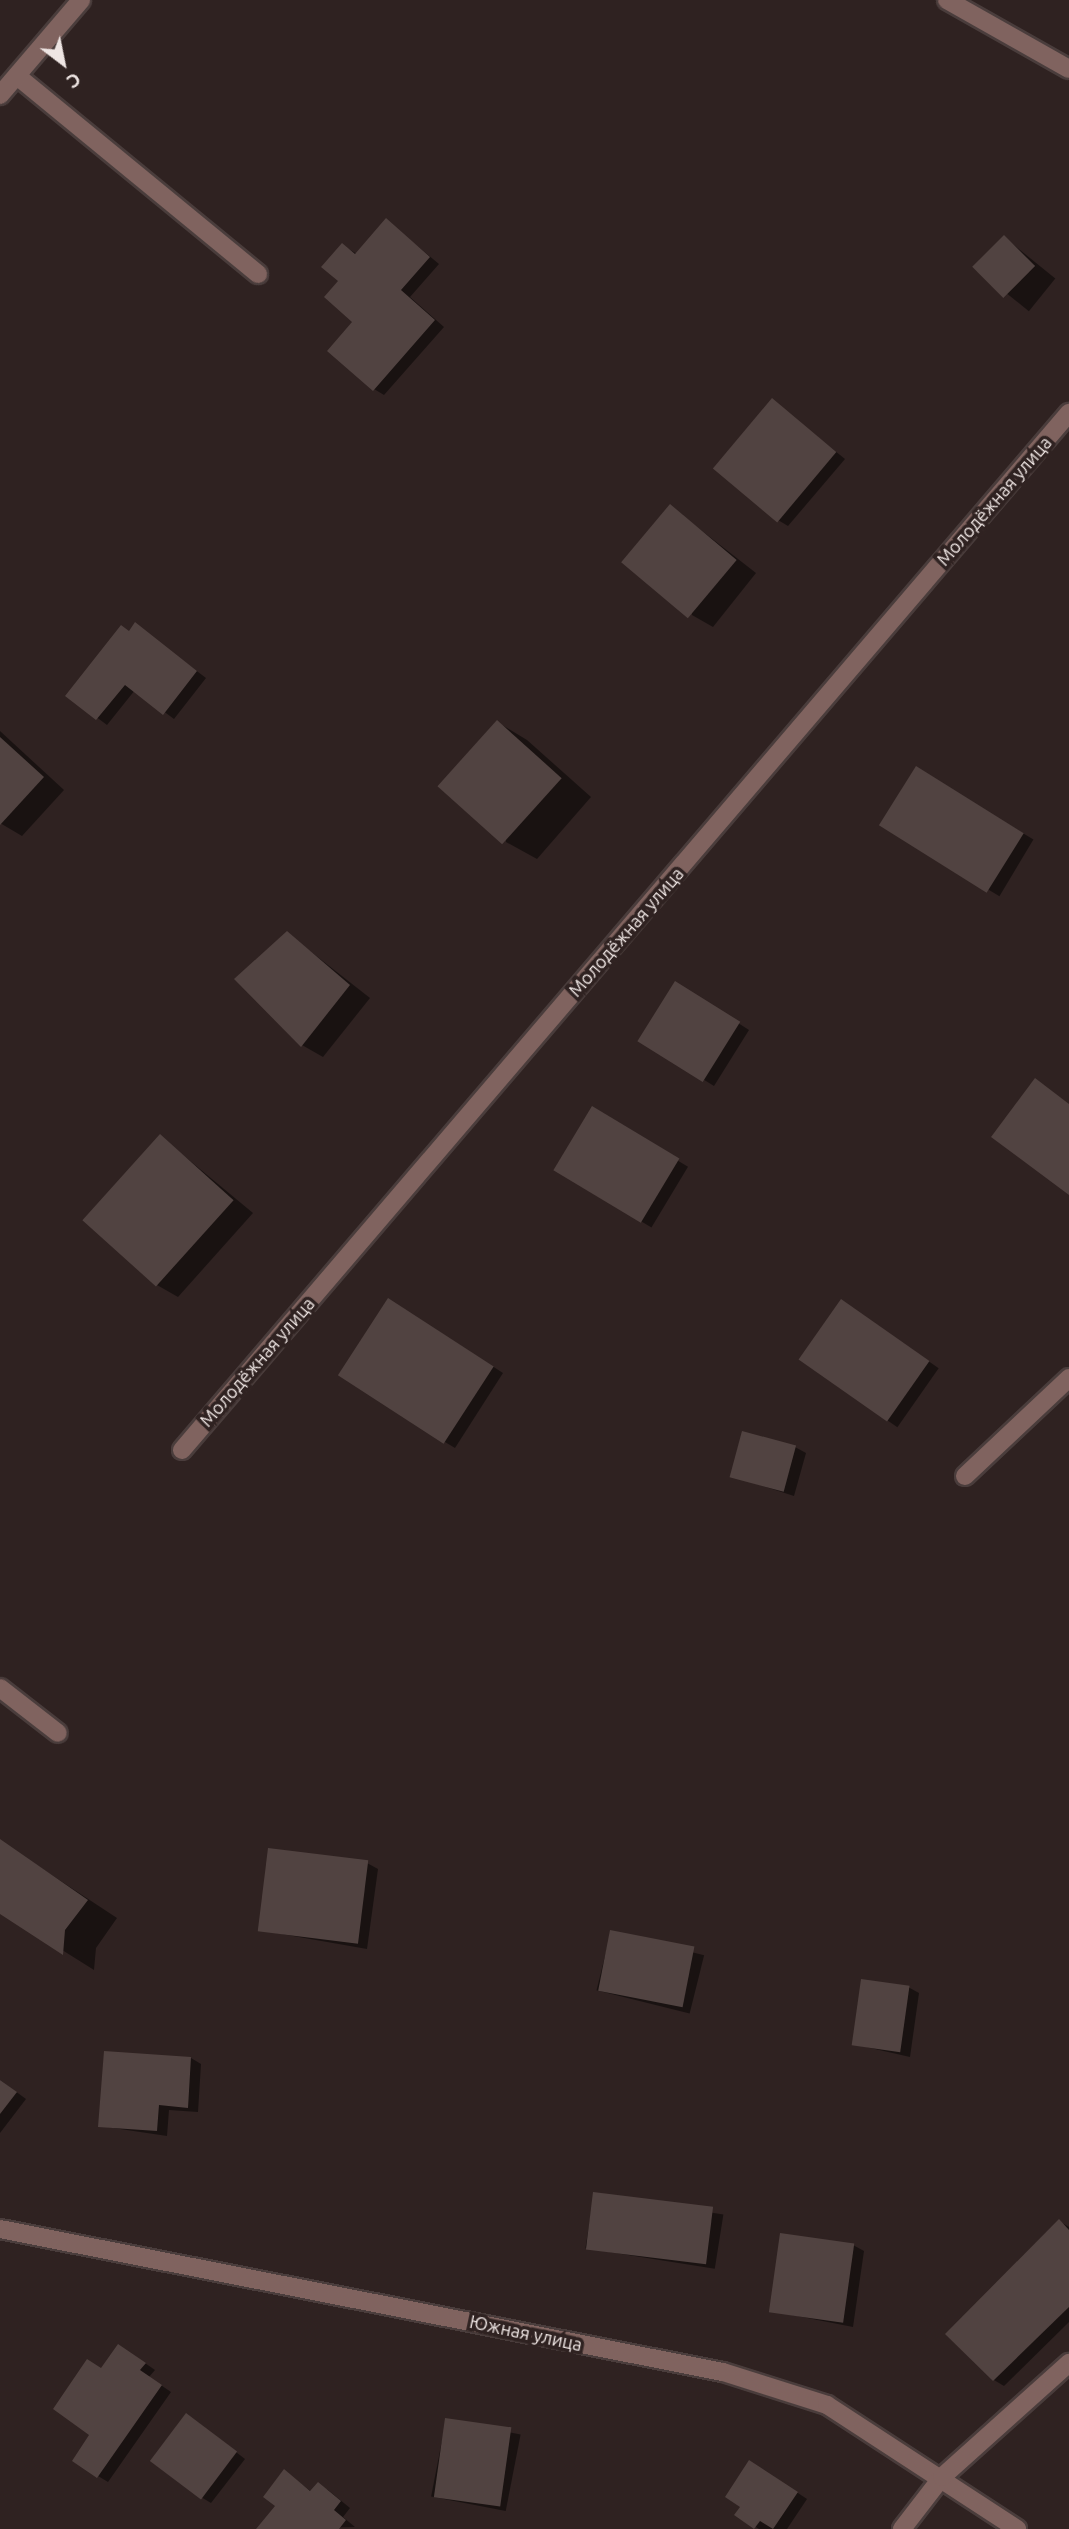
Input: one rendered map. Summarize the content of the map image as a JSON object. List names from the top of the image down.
{
  "streets": {
    "street": ["Молодёжная улица", "Южная улица"]
  },
  "north": "bottom right"
}
